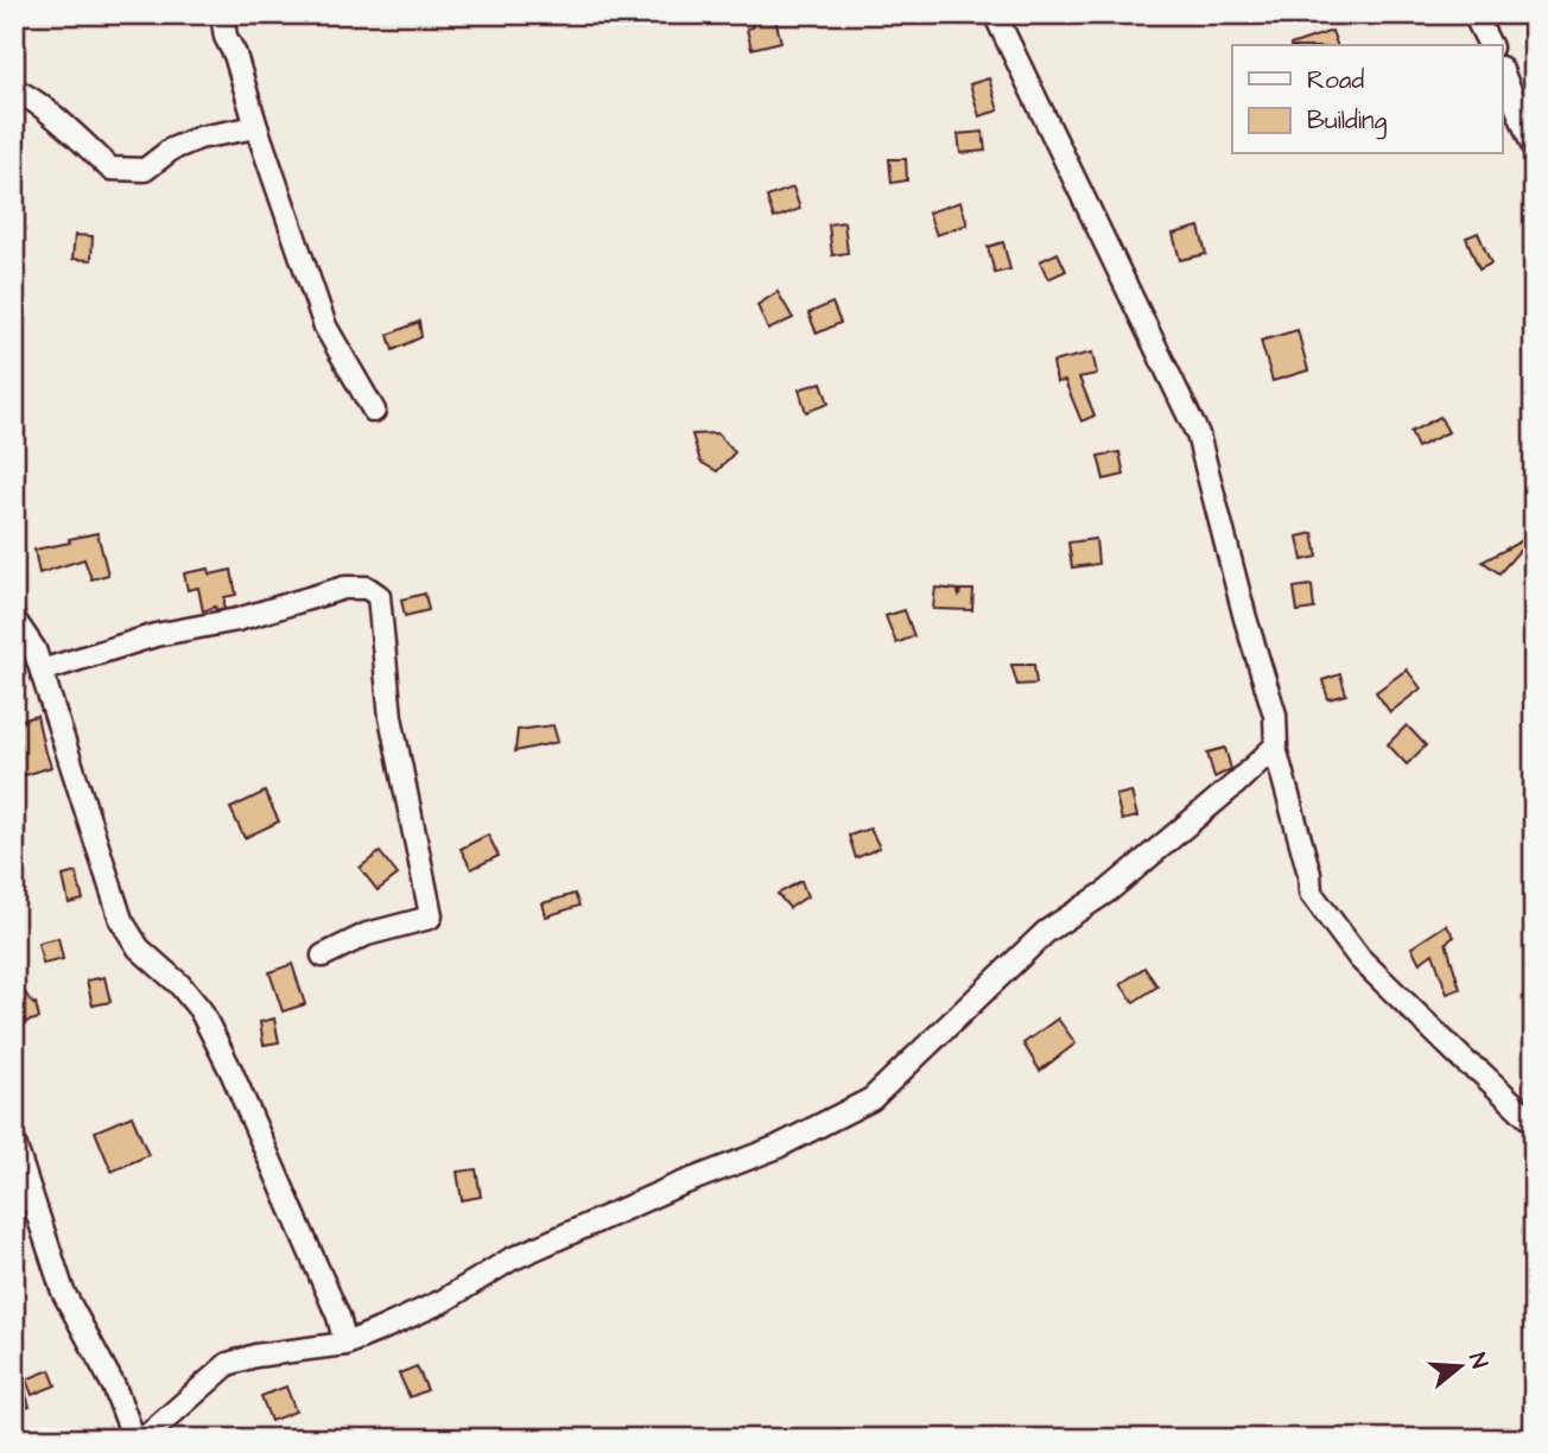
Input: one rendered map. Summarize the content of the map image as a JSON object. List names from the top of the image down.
{
  "legend": ["Road", "Building"],
  "north": "right"
}
